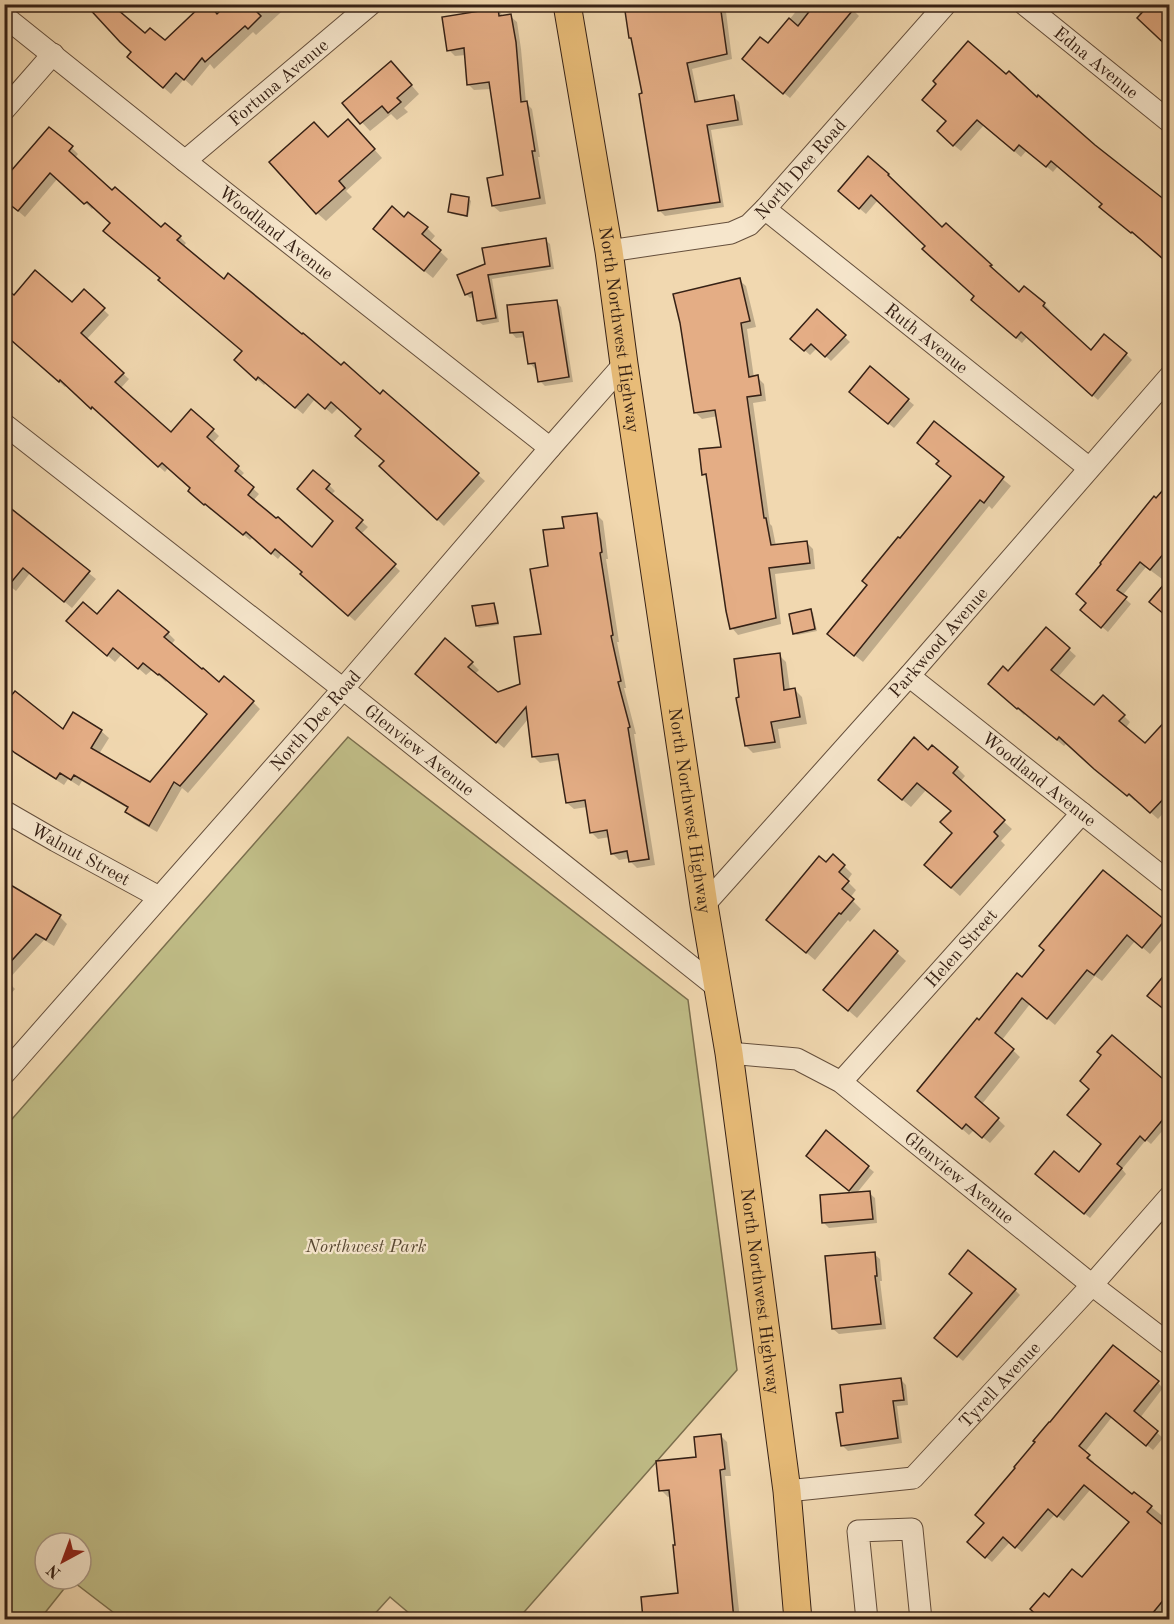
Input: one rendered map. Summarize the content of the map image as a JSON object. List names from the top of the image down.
{
  "streets": {
    "main road": ["North Northwest Highway"],
    "street": [
      "Edna Avenue",
      "Fortuna Avenue",
      "North Dee Road",
      "Woodland Avenue",
      "Ruth Avenue",
      "Parkwood Avenue",
      "Glenview Avenue",
      "Walnut Street",
      "Helen Street",
      "Tyrell Avenue"
    ]
  },
  "crossings": [
    ["Fortuna Avenue", "Woodland Avenue"],
    ["North Dee Road", "Woodland Avenue"],
    ["North Dee Road", "North Northwest Highway"],
    ["North Dee Road", "Ruth Avenue"],
    ["North Dee Road", "Glenview Avenue"],
    ["North Dee Road", "Walnut Street"],
    ["Woodland Avenue", "Parkwood Avenue"],
    ["Woodland Avenue", "Helen Street"],
    ["North Northwest Highway", "Parkwood Avenue"],
    ["North Northwest Highway", "Glenview Avenue"],
    ["North Northwest Highway", "Tyrell Avenue"],
    ["Ruth Avenue", "Parkwood Avenue"],
    ["Glenview Avenue", "Helen Street"],
    ["Glenview Avenue", "Tyrell Avenue"]
  ],
  "parks": ["Northwest Park"],
  "north": "bottom left"
}
